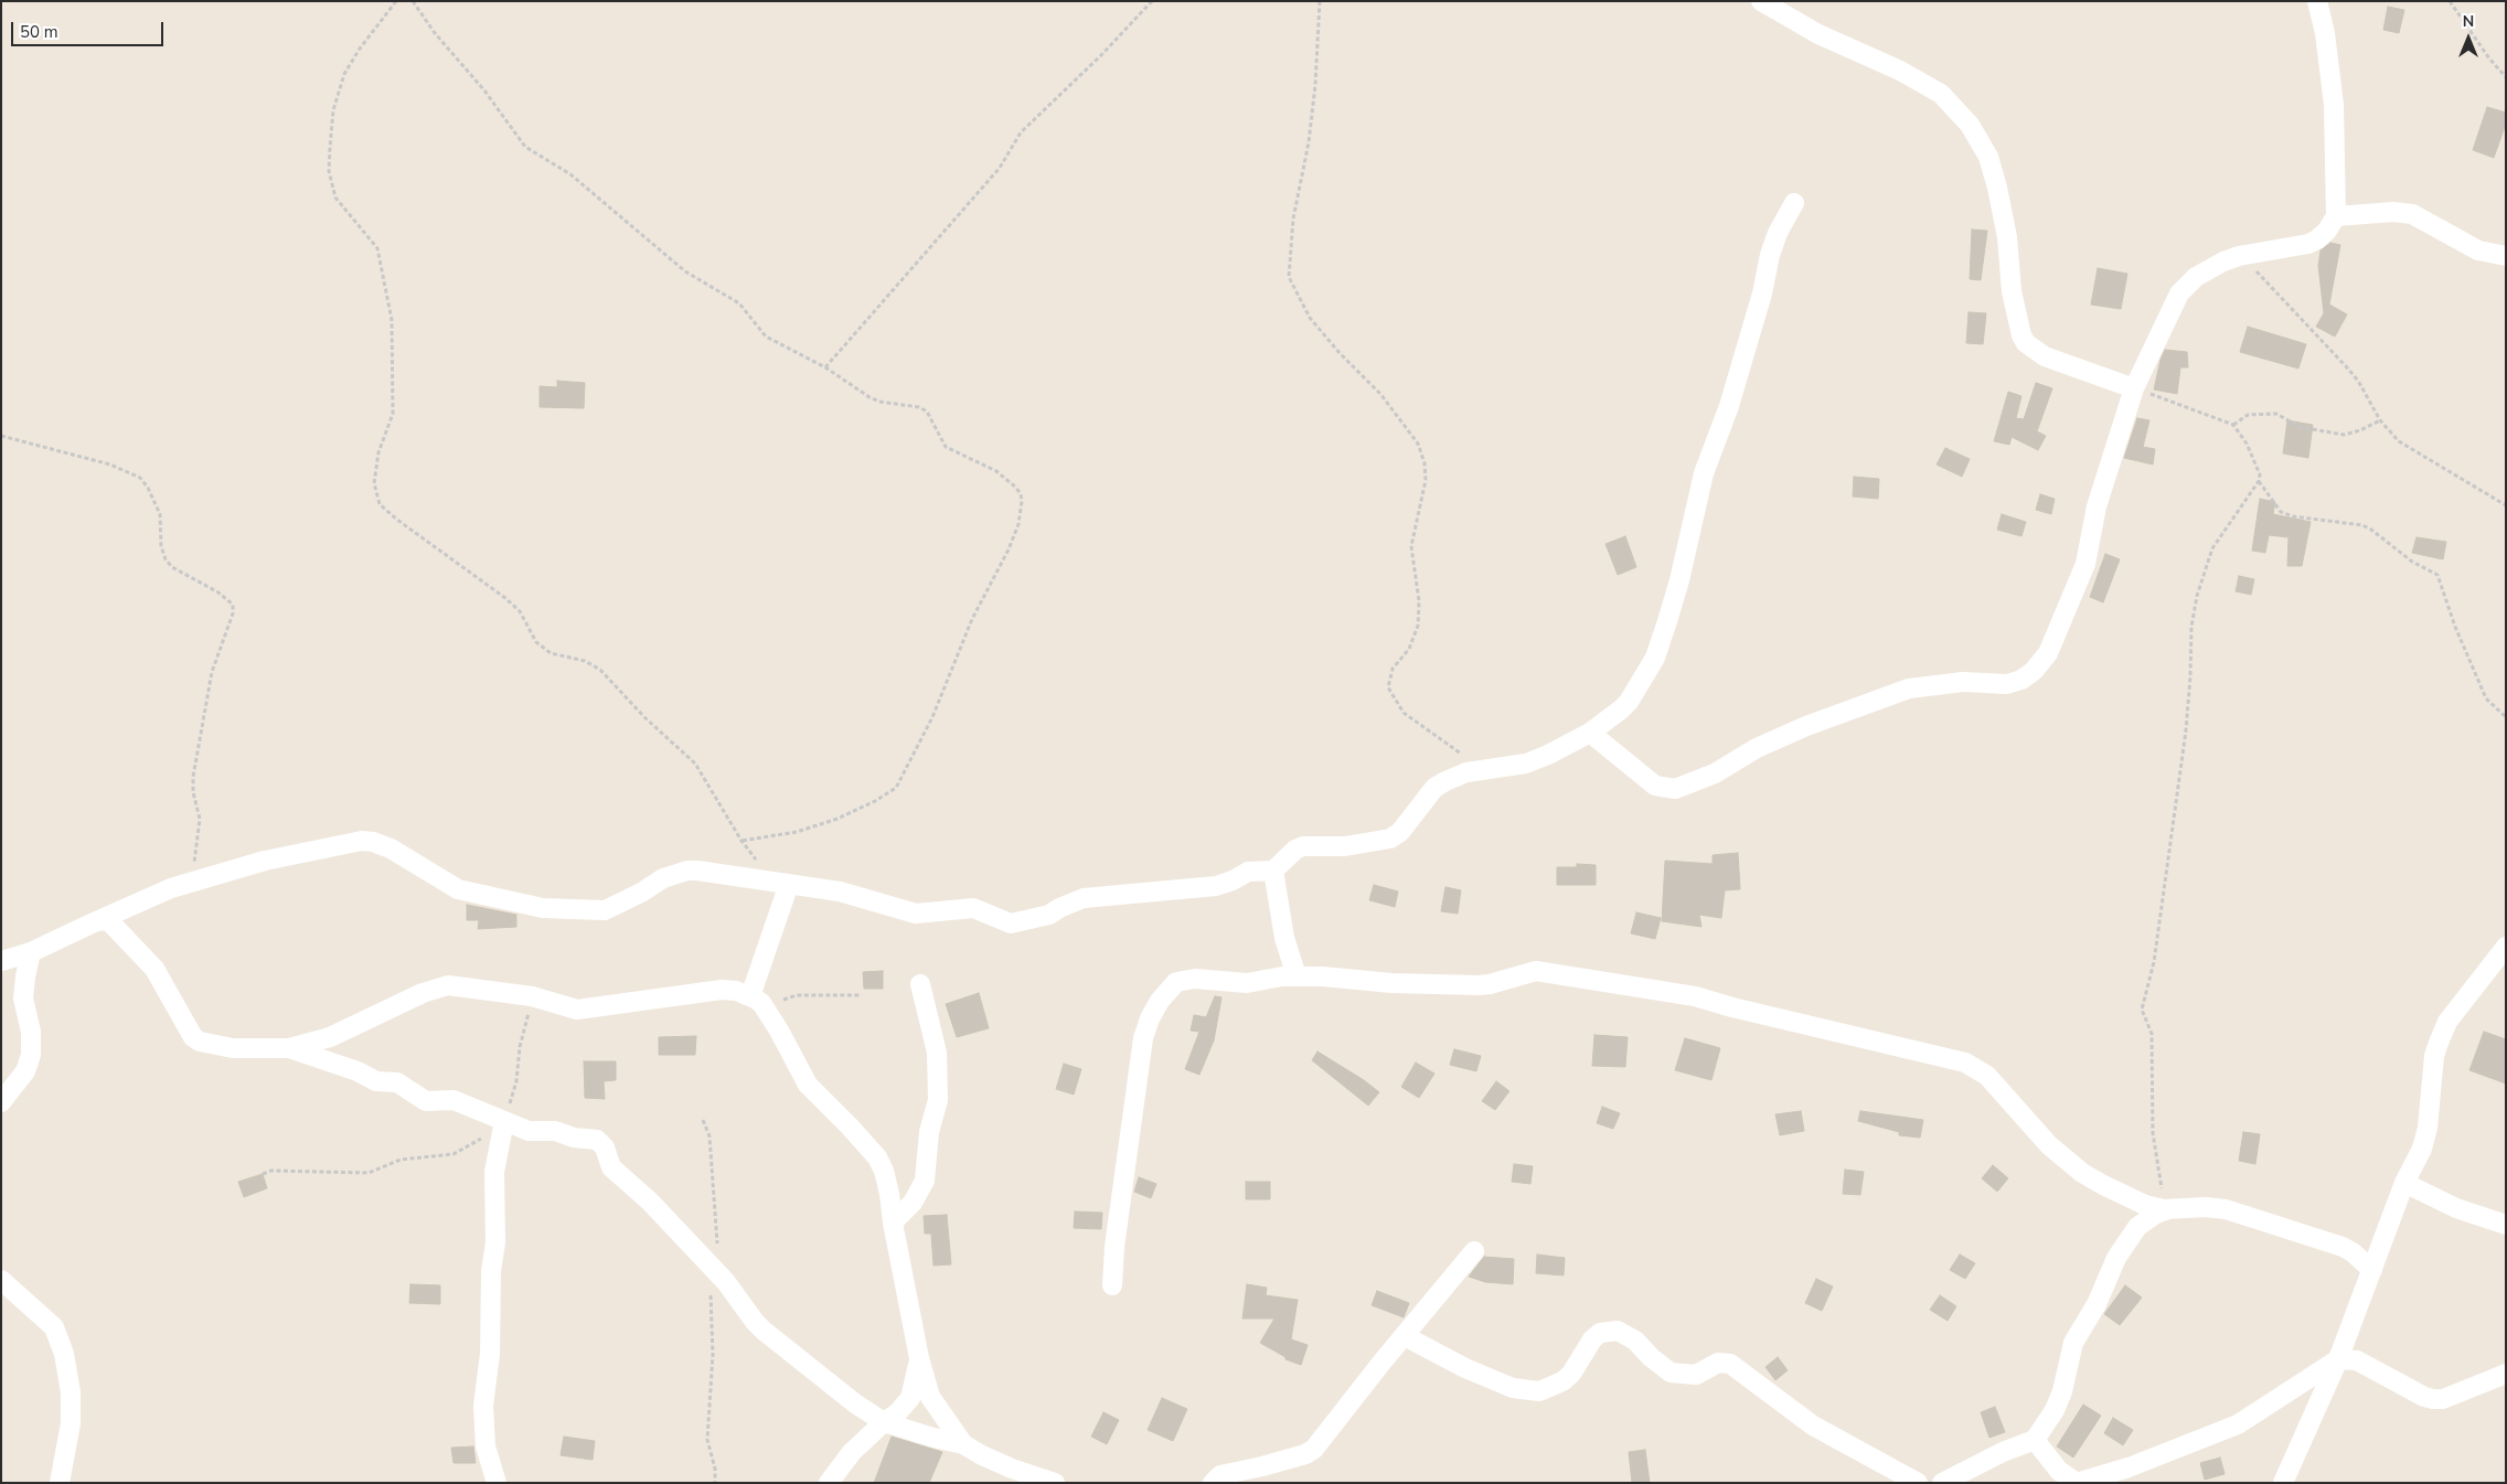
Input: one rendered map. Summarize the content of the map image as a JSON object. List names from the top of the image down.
{
  "scale_bar": "50 m",
  "north": "top"
}
